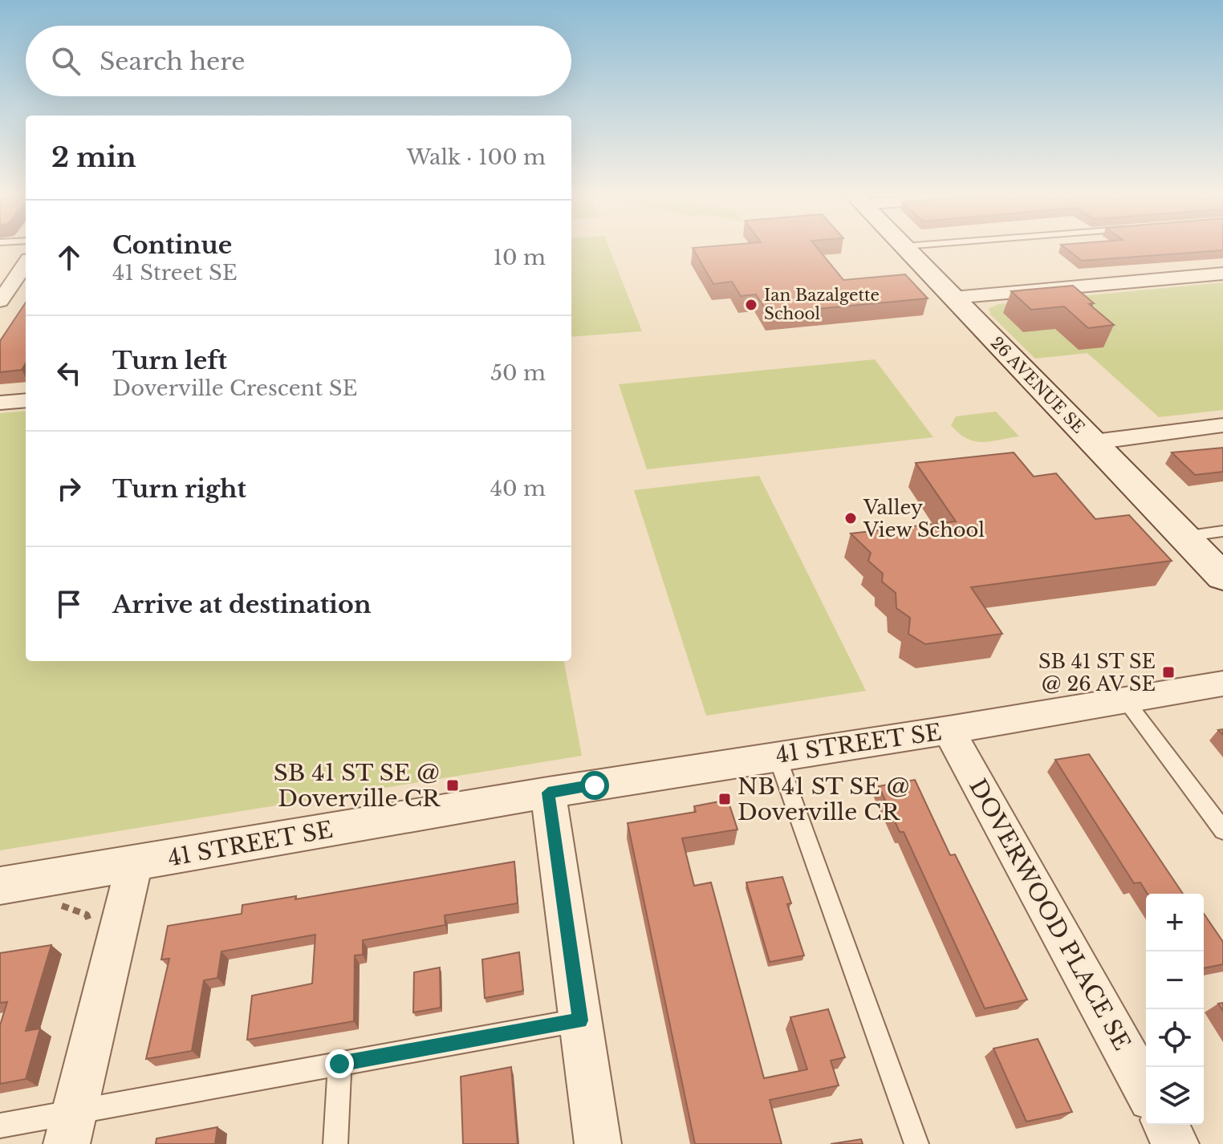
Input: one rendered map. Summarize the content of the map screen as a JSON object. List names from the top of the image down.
{
  "streets": {
    "street": ["26 AVENUE SE", "41 STREET SE", "DOVERWOOD PLACE SE"]
  },
  "crossings": [
    ["41 STREET SE", "DOVERWOOD PLACE SE"]
  ],
  "places": {
    "other": ["Ian Bazalgette School", "Valley View School"],
    "transit": ["SB 41 ST SE @ 26 AV SE", "SB 41 ST SE @ Doverville CR", "NB 41 ST SE @ Doverville CR"]
  },
  "page": {
    "search": "Search here",
    "heading": ["2 min", "Walk · 100 m"],
    "list": [
      ["Continue", "41 Street SE", "10 m"],
      ["Turn left", "Doverville Crescent SE", "50 m"],
      ["Turn right", "40 m"],
      "Arrive at destination"
    ],
    "map_buttons": ["+", "−"]
  }
}
